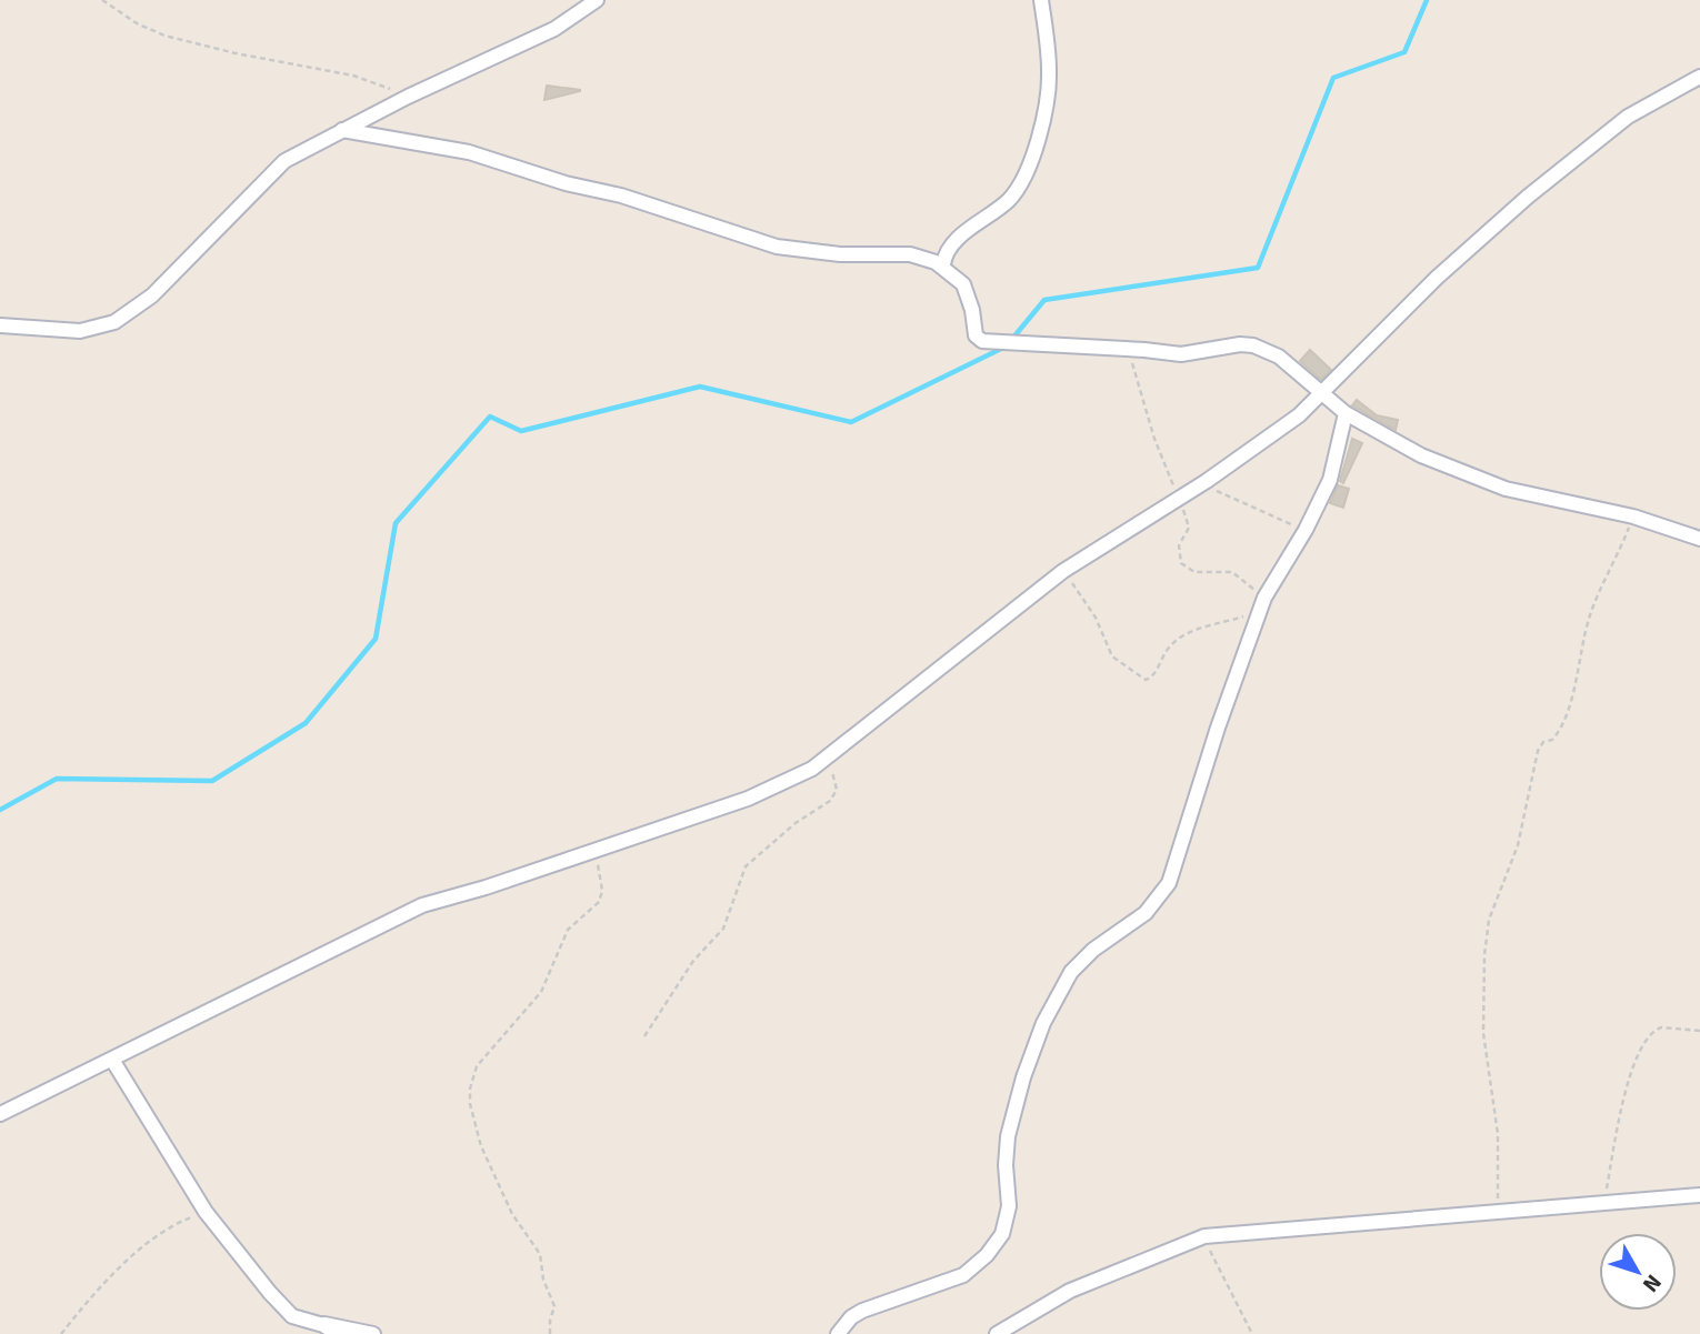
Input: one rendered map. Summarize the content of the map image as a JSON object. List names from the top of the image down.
{
  "north": "bottom right"
}
